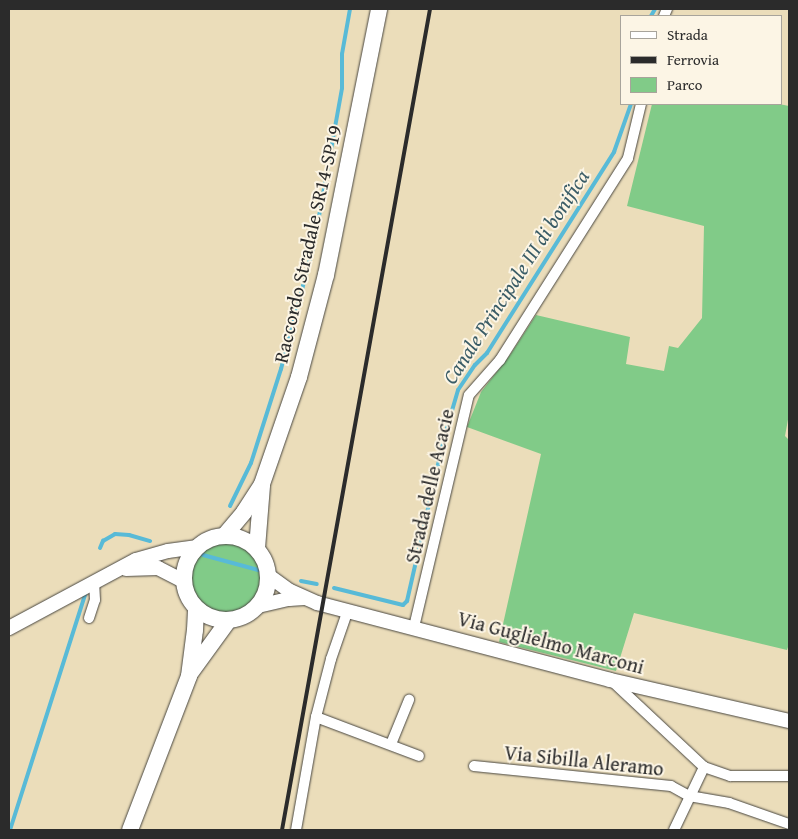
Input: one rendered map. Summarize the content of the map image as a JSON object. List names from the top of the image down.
{
  "streets": {
    "main road": ["Raccordo Stradale SR14-SP19"],
    "street": ["Strada delle Acacie", "Via Guglielmo Marconi", "Via Sibilla Aleramo"]
  },
  "crossings": [
    ["Raccordo Stradale SR14-SP19", "Via Guglielmo Marconi"],
    ["Strada delle Acacie", "Via Guglielmo Marconi"]
  ],
  "water": ["Canale Principale III di bonifica"],
  "legend": ["Strada", "Ferrovia", "Parco"]
}
